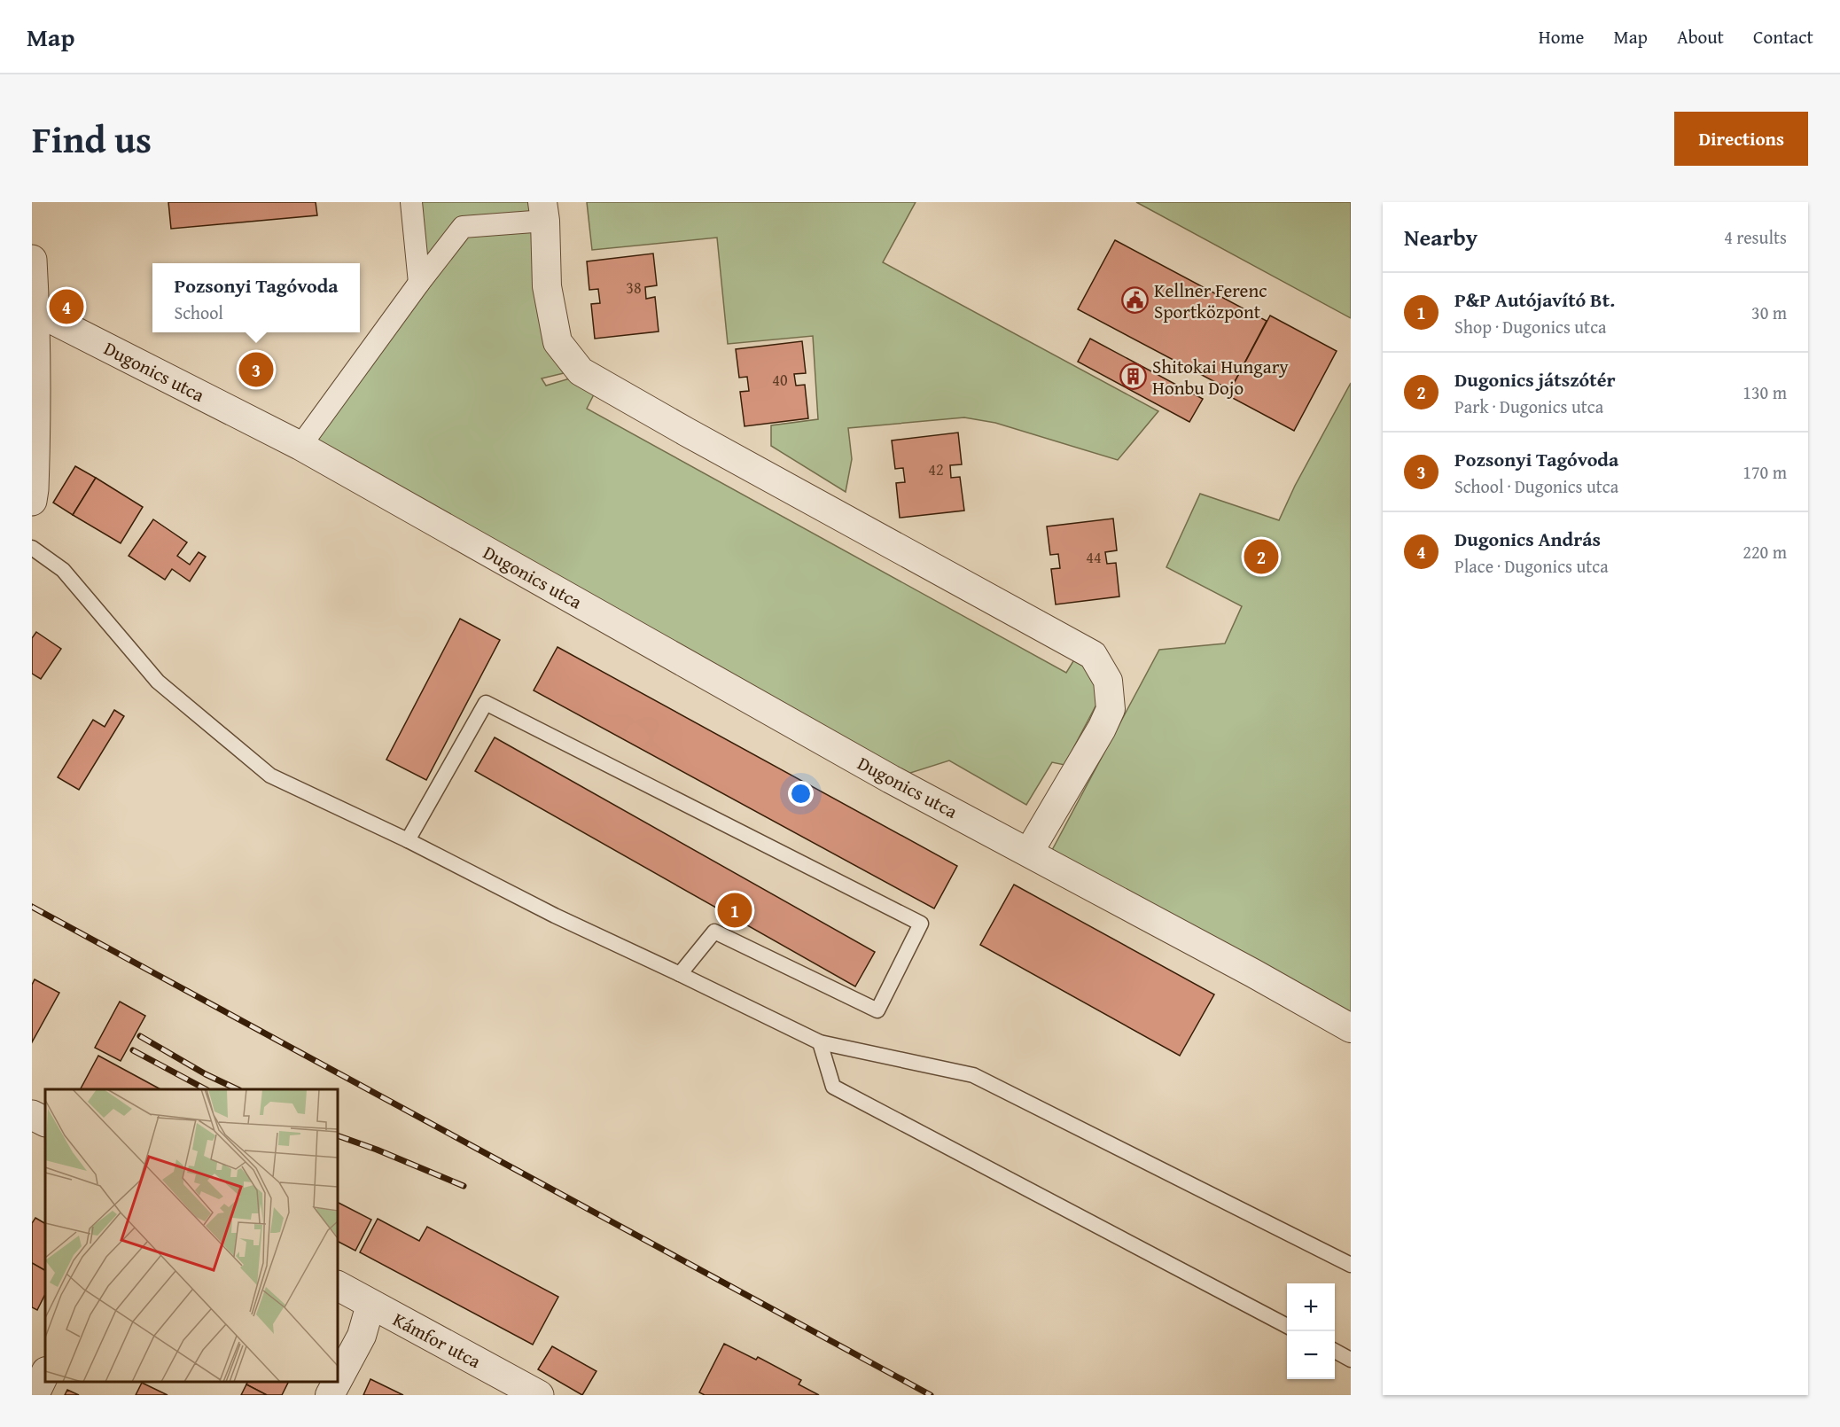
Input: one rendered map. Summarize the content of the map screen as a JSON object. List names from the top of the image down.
{
  "streets": {
    "street": ["Dugonics utca", "Kámfor utca"]
  },
  "places": {
    "public building": ["Kellner Ferenc Sportközpont"],
    "building": ["Shitokai Hungary Honbu Dojo"]
  },
  "house_numbers": [
    "38",
    "40",
    "42",
    "44"
  ],
  "page": {
    "header": "Map",
    "nav": [
      "Home",
      "Map",
      "About",
      "Contact"
    ],
    "title": "Find us",
    "buttons": "Directions",
    "heading": ["Nearby", "4 results"],
    "popup": ["Pozsonyi Tagóvoda", "School"],
    "list": [
      {
        "mark": "1",
        "name": "P&P Autójavító Bt.",
        "note": "Shop · Dugonics utca",
        "value": "30 m"
      },
      {
        "mark": "2",
        "name": "Dugonics játszótér",
        "note": "Park · Dugonics utca",
        "value": "130 m"
      },
      {
        "mark": "3",
        "name": "Pozsonyi Tagóvoda",
        "note": "School · Dugonics utca",
        "value": "170 m"
      },
      {
        "mark": "4",
        "name": "Dugonics András",
        "note": "Place · Dugonics utca",
        "value": "220 m"
      }
    ],
    "pins": [
      "4",
      "3",
      "2",
      "1"
    ],
    "map_buttons": ["+", "−"]
  }
}
